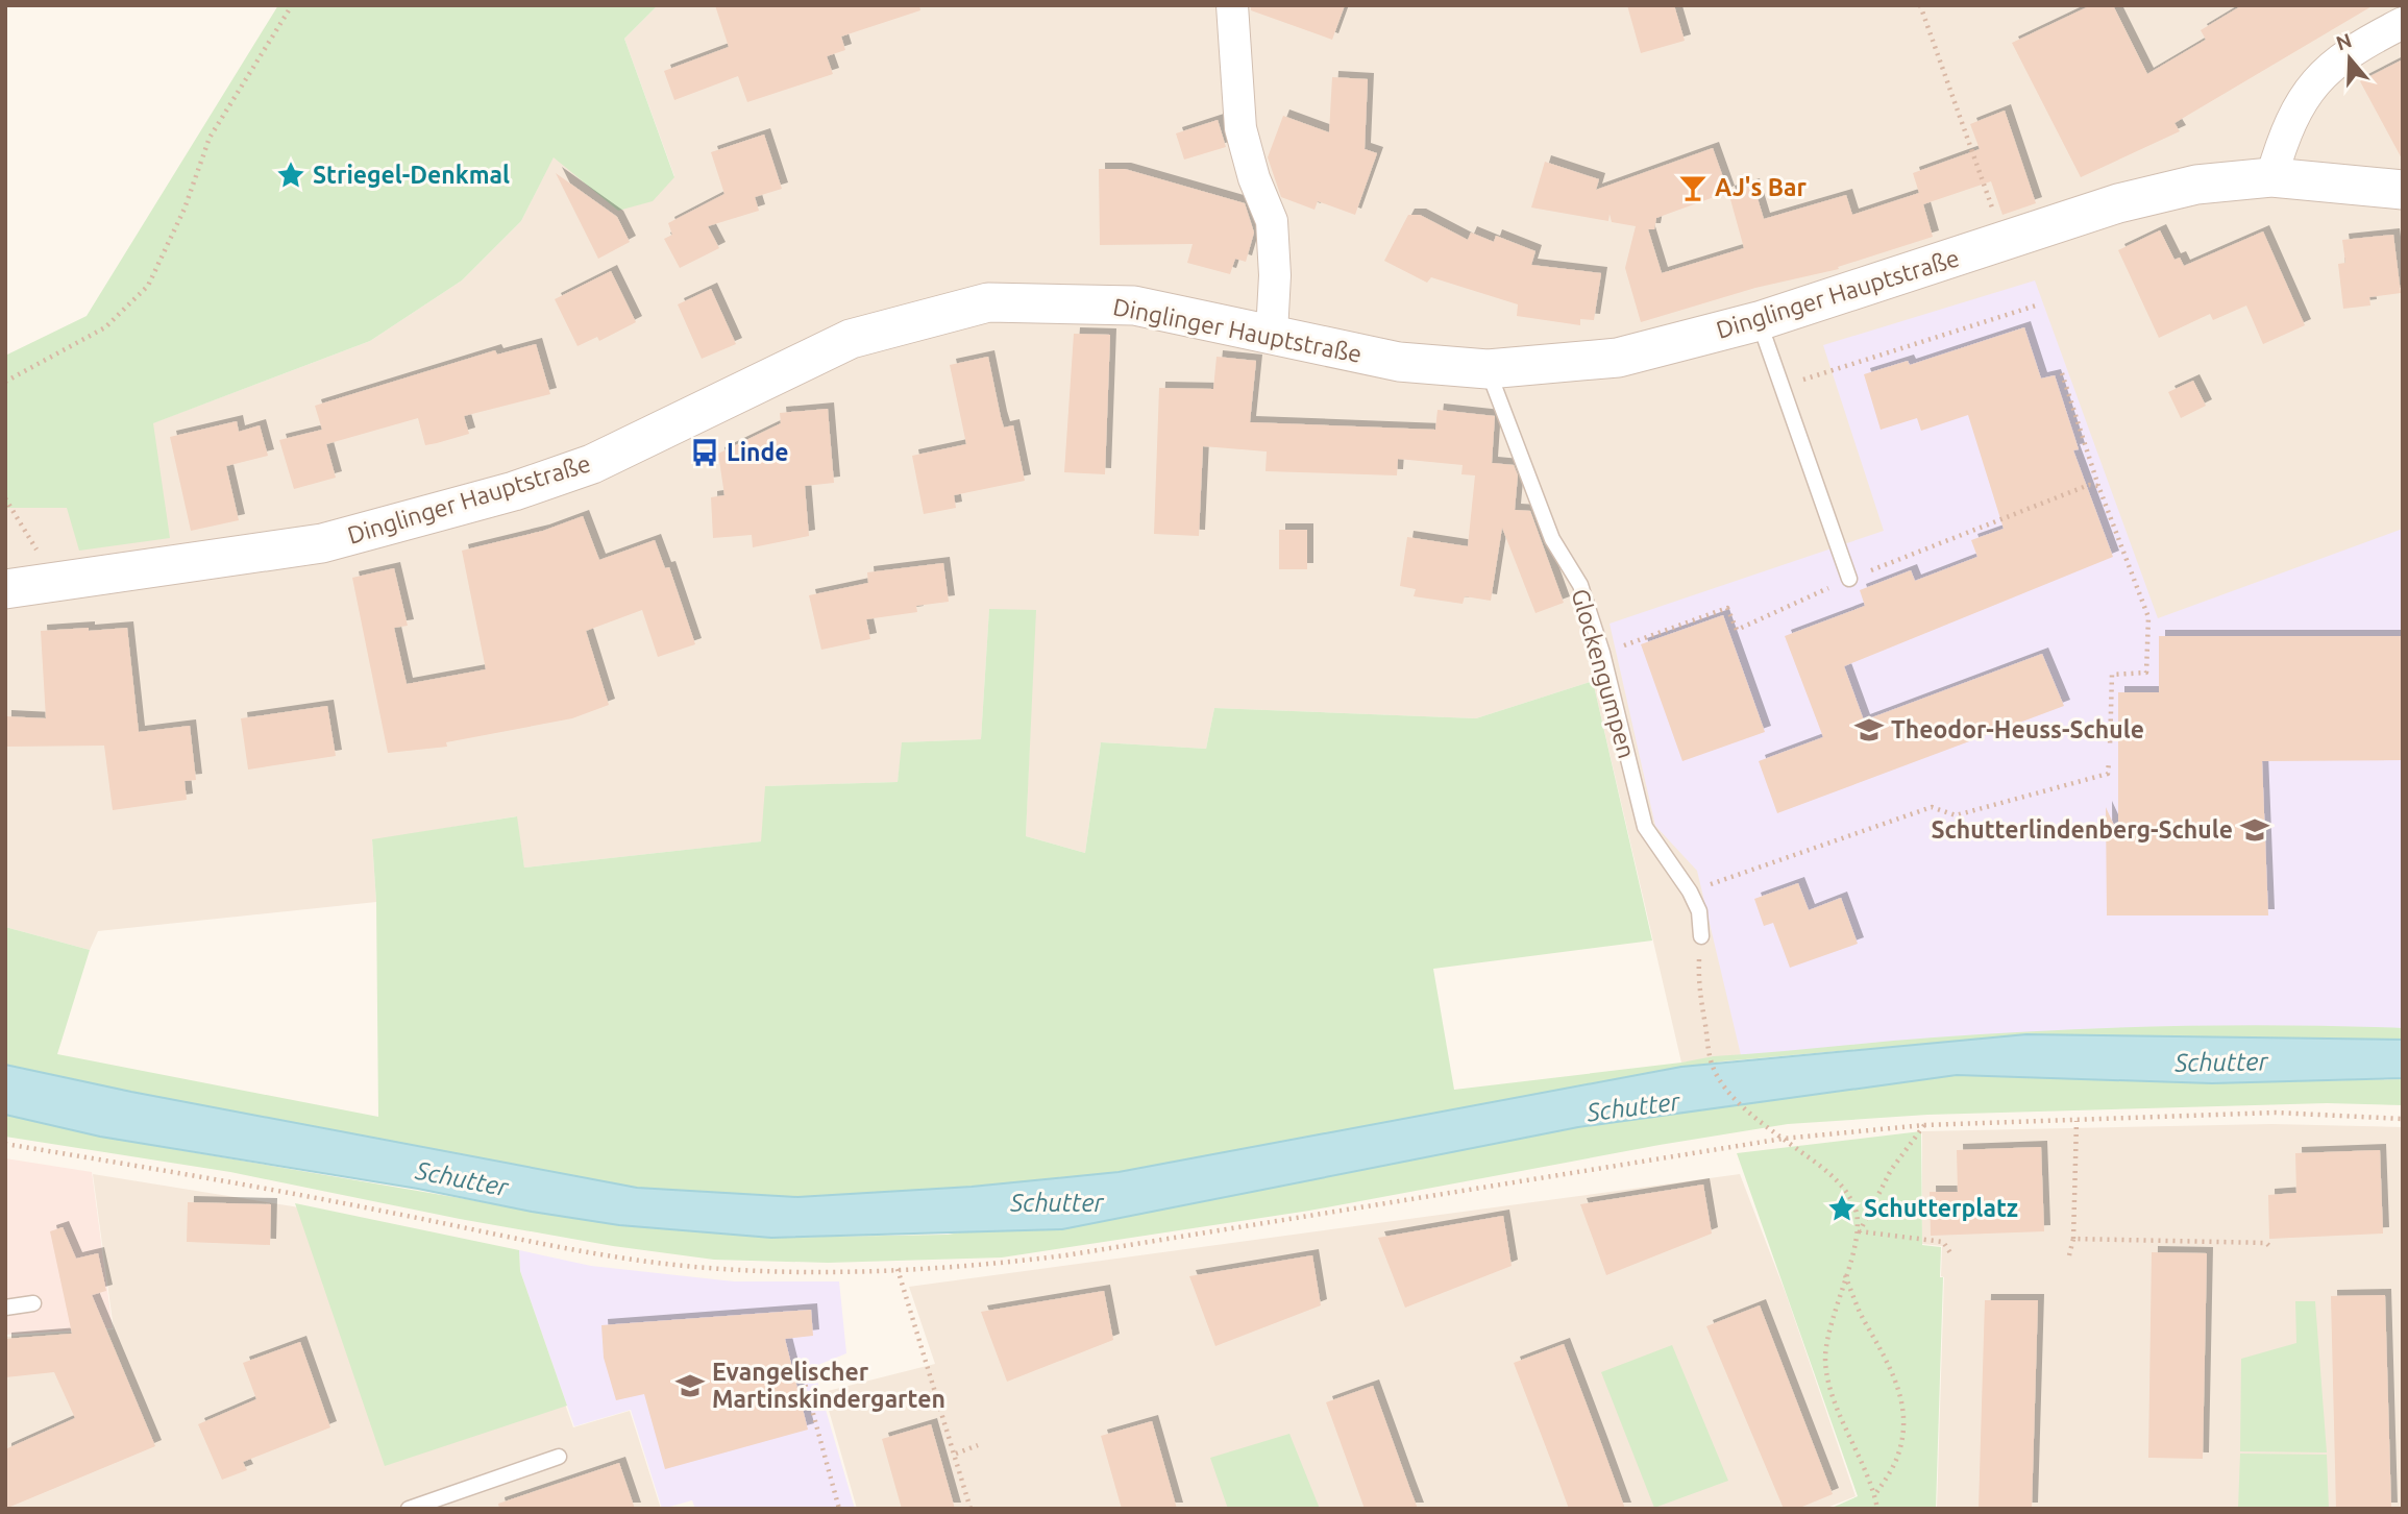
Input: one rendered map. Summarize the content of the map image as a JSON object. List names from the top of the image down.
{
  "streets": {
    "street": ["Dinglinger Hauptstraße"],
    "lane": ["Glockengumpen"]
  },
  "crossings": [
    ["Dinglinger Hauptstraße", "Glockengumpen"]
  ],
  "water": ["Schutter"],
  "places": {
    "place": ["Striegel-Denkmal", "Schutterplatz"],
    "bar": ["AJ's Bar"],
    "bus stop": ["Linde"],
    "school or university": ["Theodor-Heuss-Schule", "Schutterlindenberg-Schule", "Evangelischer Martinskindergarten"]
  },
  "north": "top"
}
